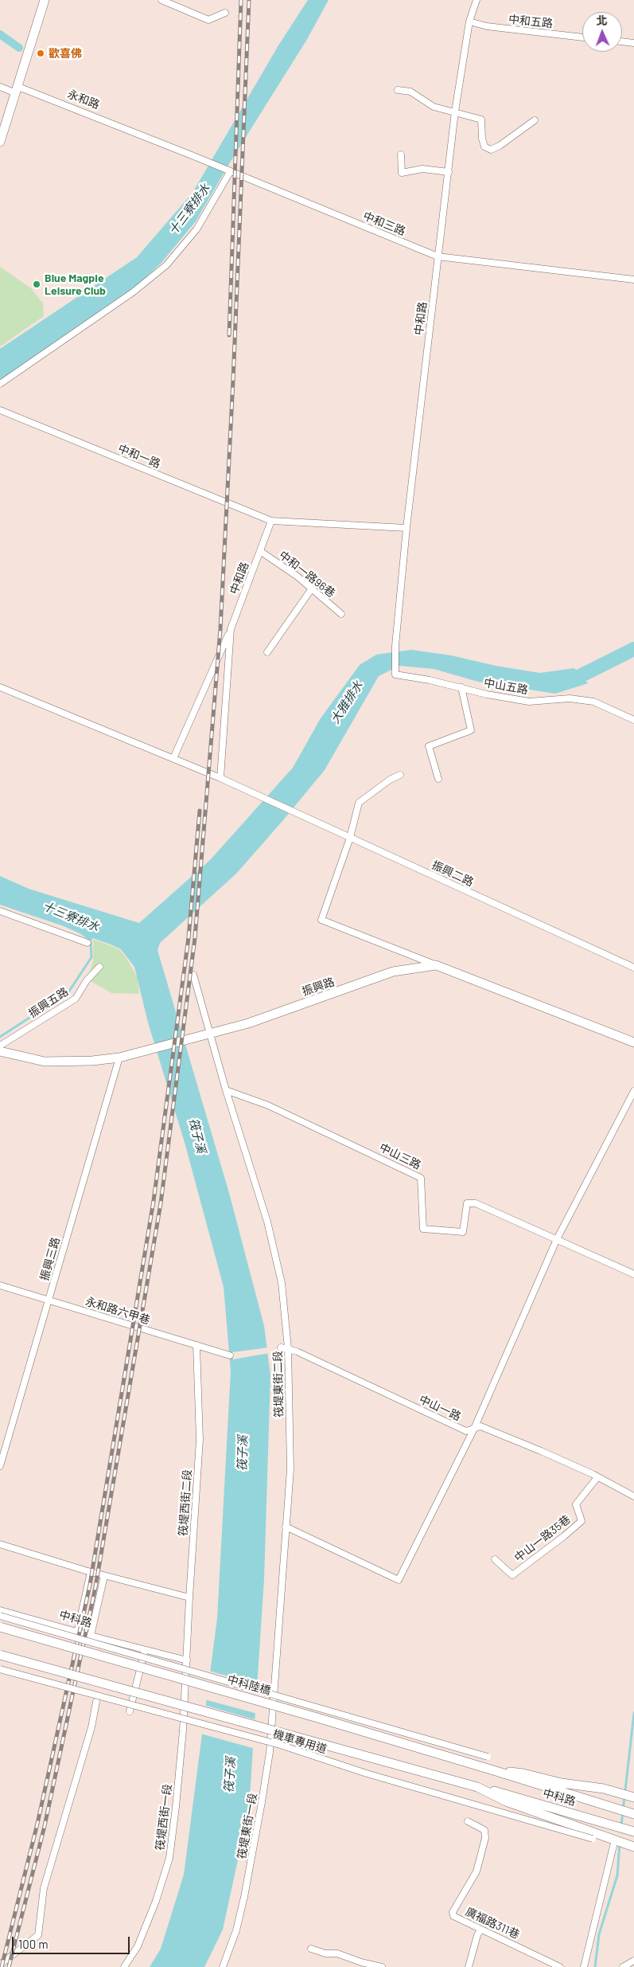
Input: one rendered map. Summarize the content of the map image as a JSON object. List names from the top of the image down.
{
  "streets": {
    "street": [
      "中和五路",
      "永和路",
      "中和三路",
      "中和路",
      "中和一路",
      "中和一路96巷",
      "中山五路",
      "振興二路",
      "振興路",
      "振興五路",
      "中山三路",
      "振興三路",
      "永和路六甲巷",
      "筏堤東街二段",
      "中山一路",
      "筏堤西街二段",
      "中山一路35巷",
      "中科路",
      "中科陸橋",
      "機車專用道",
      "筏堤西街一段",
      "筏堤東街一段",
      "廣福路311巷"
    ]
  },
  "crossings": [
    ["中和五路", "中和路"],
    ["永和路", "中和三路"],
    ["中和三路", "中和路"],
    ["中和路", "中和一路"],
    ["中和路", "中和一路96巷"],
    ["中和路", "中山五路"],
    ["中和路", "振興二路"],
    ["振興路", "振興三路"],
    ["中山三路", "筏堤東街二段"],
    ["振興三路", "永和路六甲巷"],
    ["永和路六甲巷", "筏堤西街二段"],
    ["筏堤東街二段", "中山一路"],
    ["筏堤東街二段", "筏堤東街一段"],
    ["中山一路", "中山一路35巷"],
    ["筏堤西街二段", "中科路"],
    ["筏堤西街二段", "筏堤西街一段"],
    ["中科路", "中科陸橋"],
    ["中科路", "筏堤西街一段"]
  ],
  "water": ["十三寮排水", "大雅排水", "筏子溪"],
  "places": ["歡喜佛", "Blue Magpie Leisure Club"],
  "scale_bar": "100 m",
  "north": "top"
}
